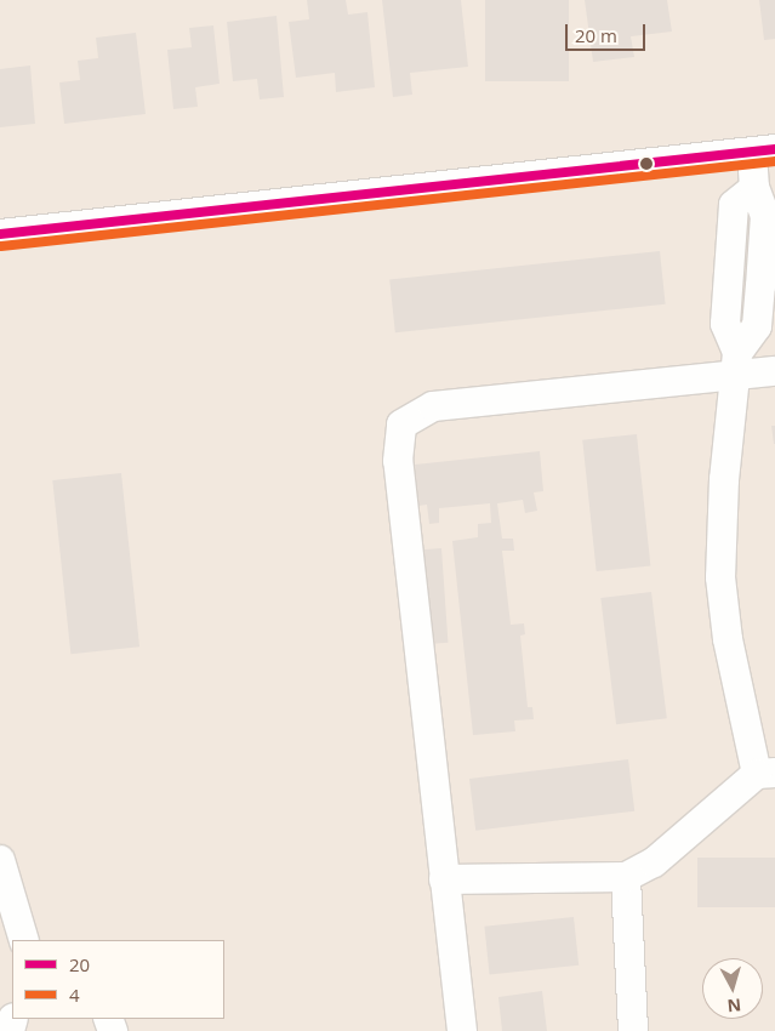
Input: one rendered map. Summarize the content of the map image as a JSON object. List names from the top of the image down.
{
  "lines": ["transit line 20", "transit line 4"],
  "legend": ["20", "4"],
  "scale_bar": "20 m",
  "north": "bottom"
}
